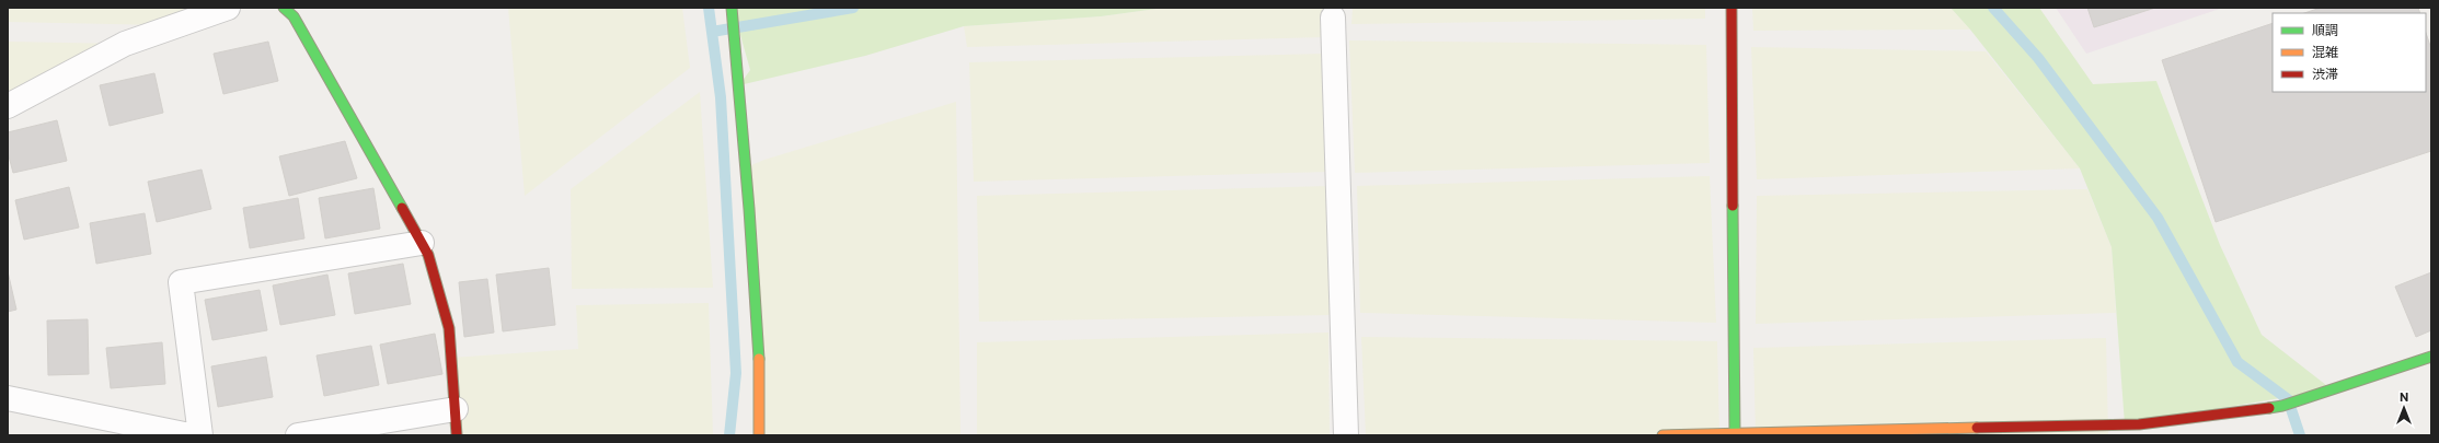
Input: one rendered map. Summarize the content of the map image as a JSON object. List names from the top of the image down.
{
  "legend": ["順調", "混雑", "渋滞"],
  "north": "top"
}
